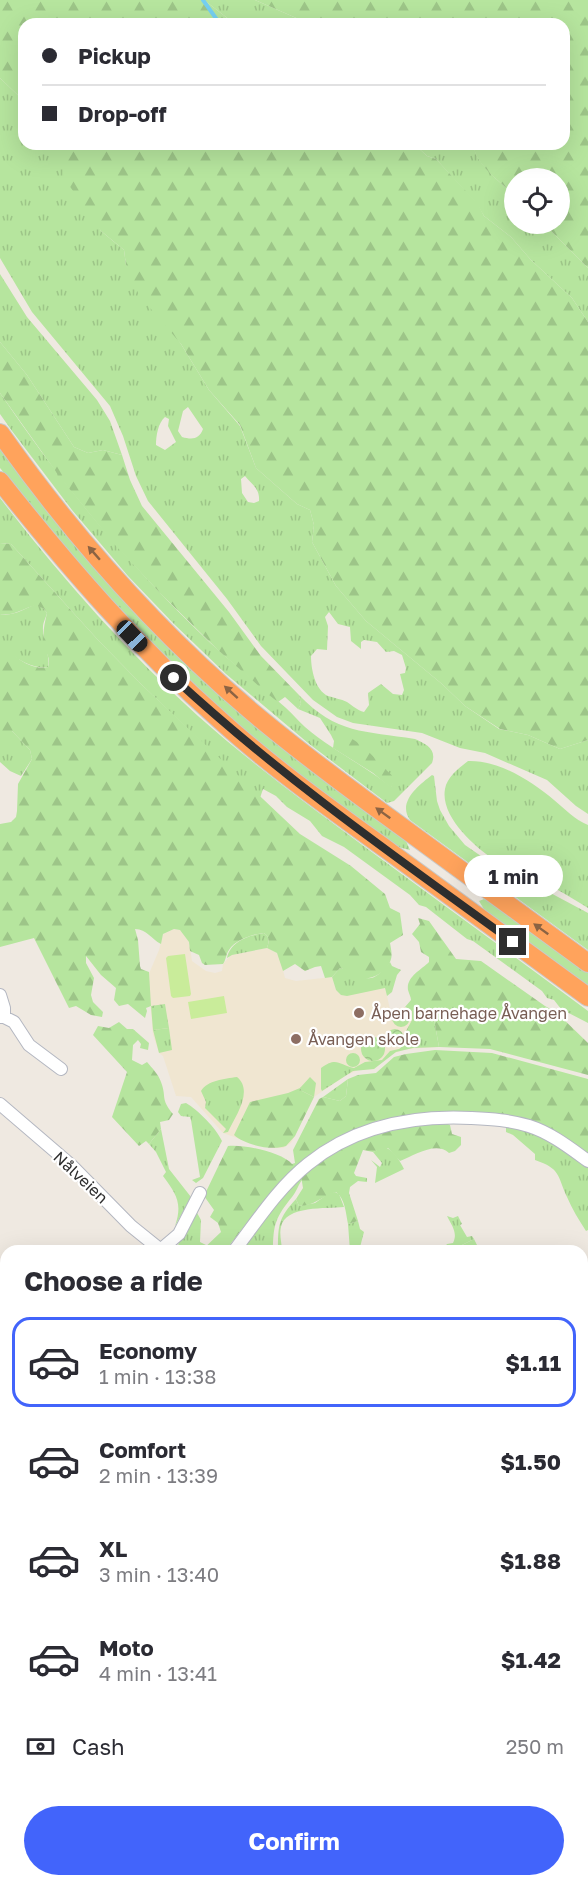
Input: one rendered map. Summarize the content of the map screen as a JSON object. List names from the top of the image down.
{
  "streets": {
    "street": ["Nålveien"]
  },
  "places": ["Åpen barnehage Åvangen", "Åvangen skole"],
  "page": {
    "banner": ["Pickup", "Drop-off"],
    "bubble": "1 min",
    "heading": "Choose a ride",
    "list": [
      {
        "name": "Economy",
        "note": "1 min · 13:38",
        "value": "$1.11"
      },
      {
        "name": "Comfort",
        "note": "2 min · 13:39",
        "value": "$1.50"
      },
      {
        "name": "XL",
        "note": "3 min · 13:40",
        "value": "$1.88"
      },
      {
        "name": "Moto",
        "note": "4 min · 13:41",
        "value": "$1.42"
      }
    ],
    "pay": ["Cash", "250 m"],
    "buttons": "Confirm"
  }
}
